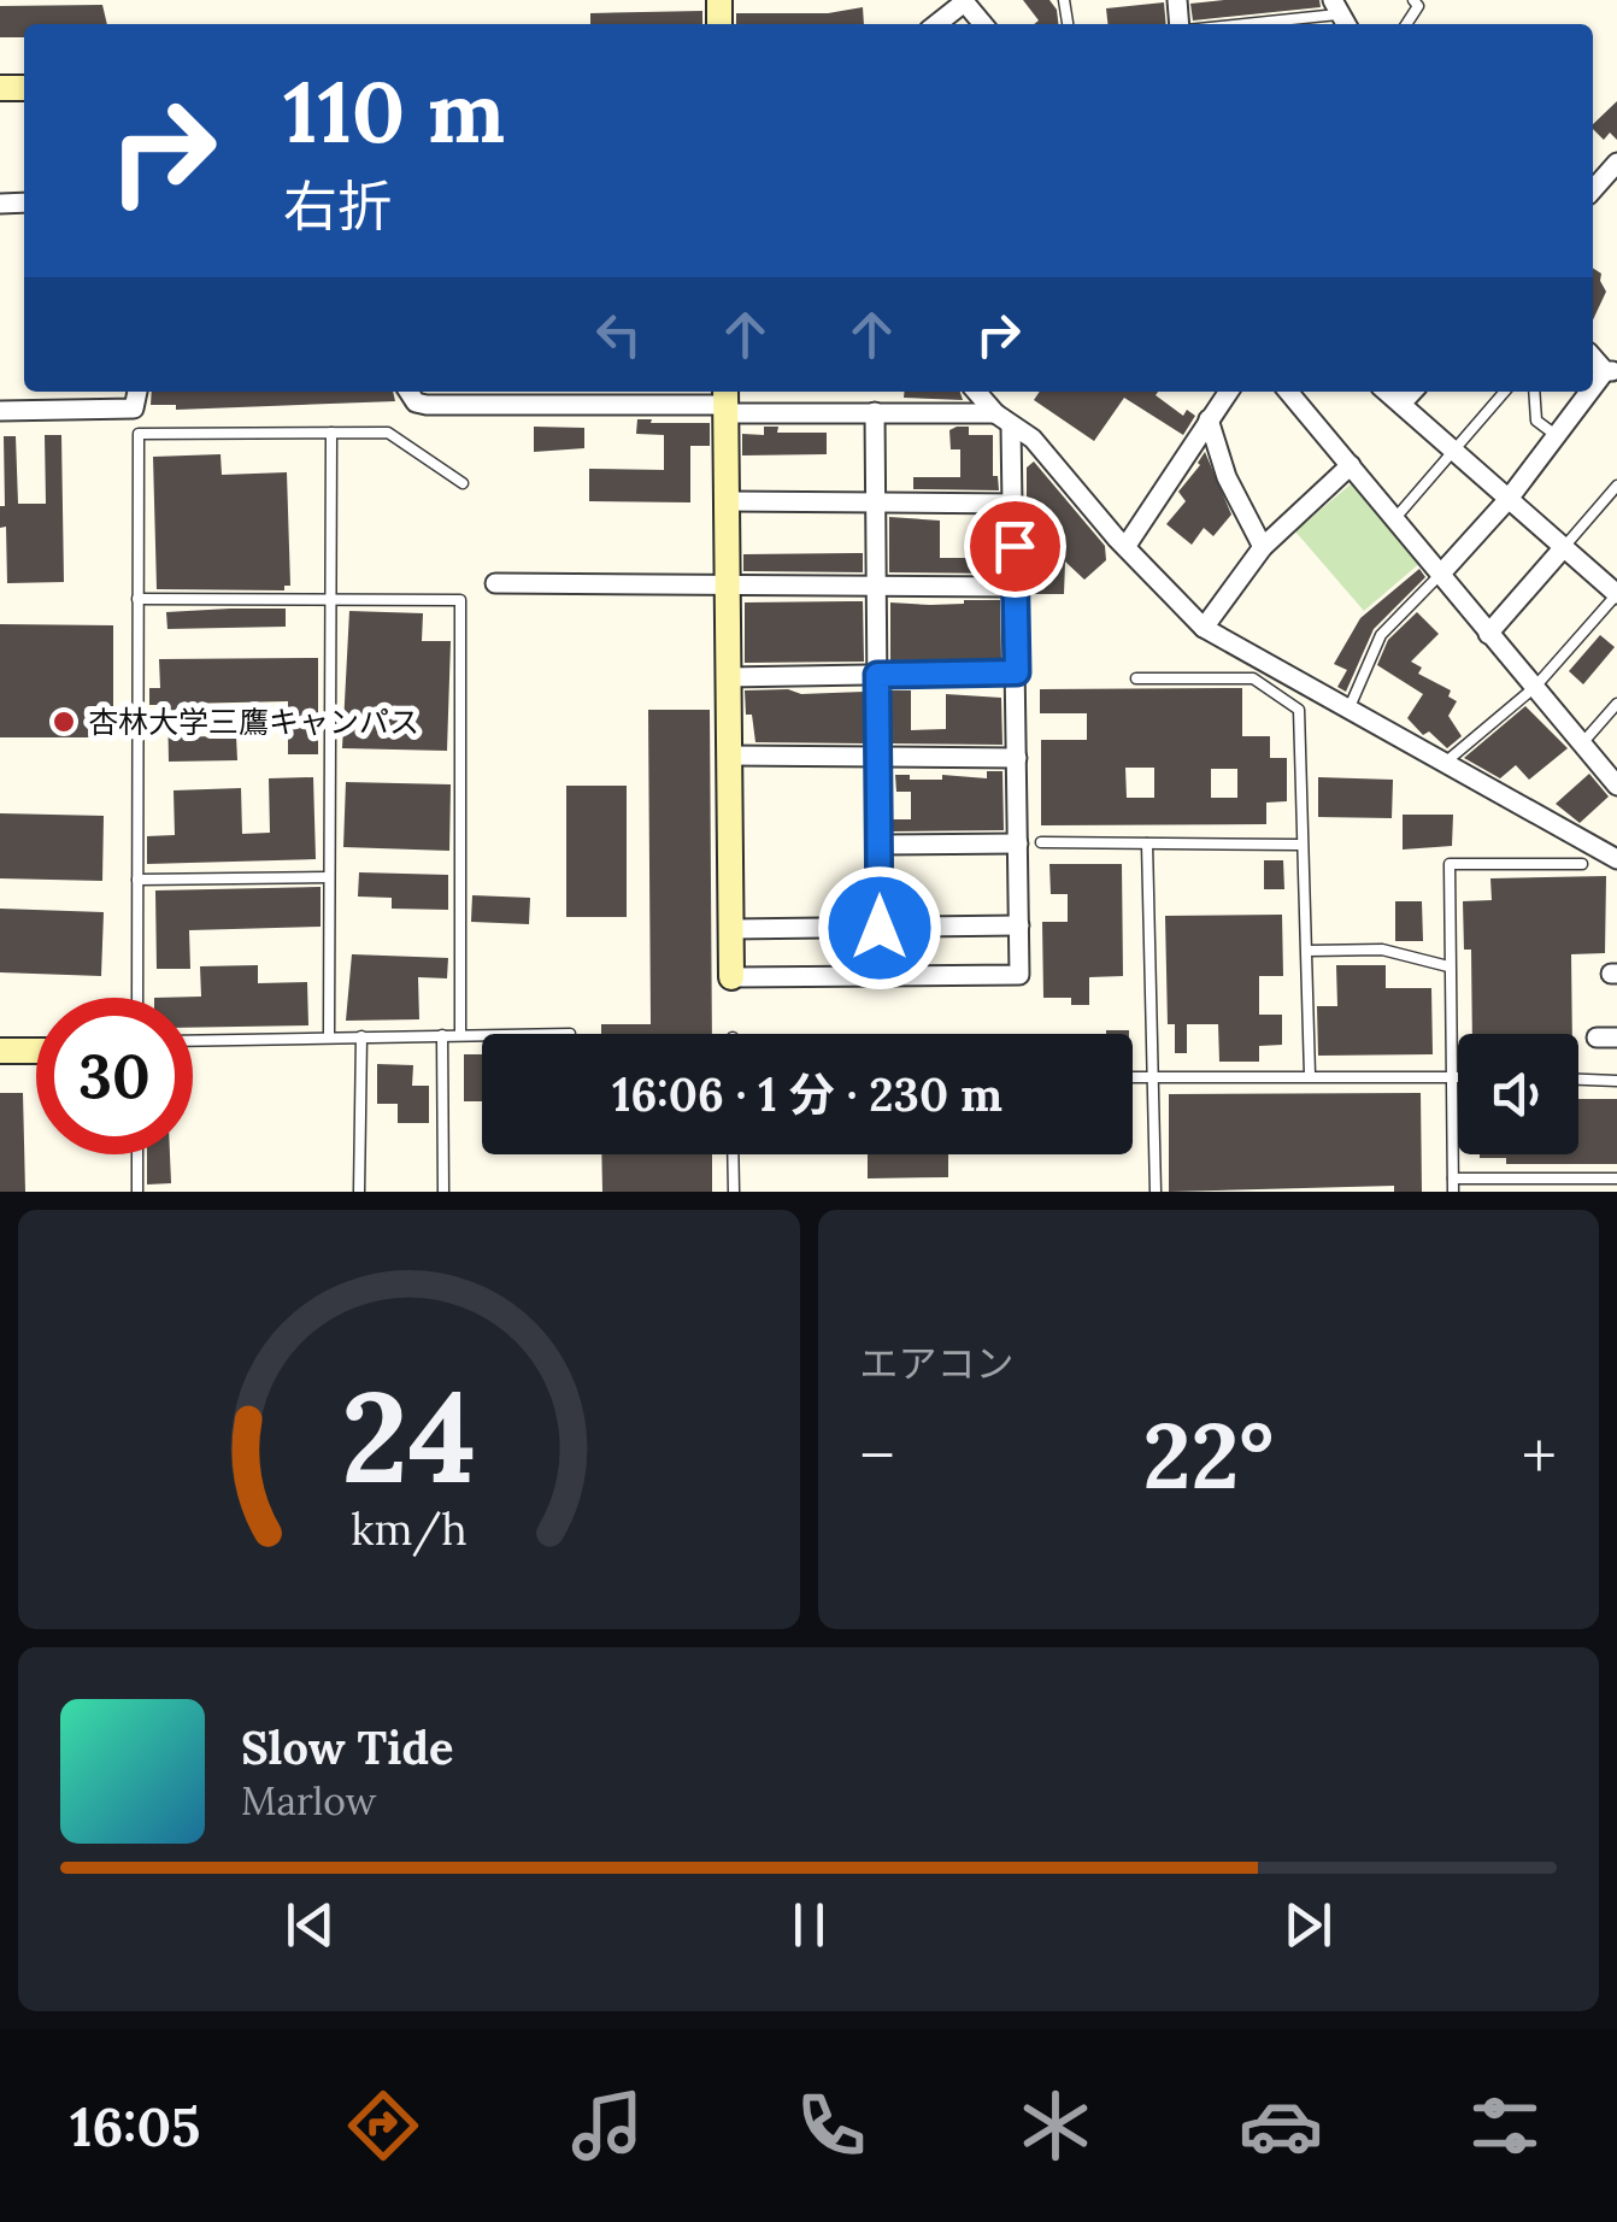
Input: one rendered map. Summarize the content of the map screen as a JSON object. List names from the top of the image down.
{
  "places": ["杏林大学三鷹キャンパス"],
  "page": {
    "turn": ["110 m", "右折"],
    "limit": "30",
    "trip": "16:06 · 1 分 · 230 m",
    "tile": "エアコン",
    "heat": ["−", "22°", "+"],
    "song": ["Slow Tide", "Marlow"],
    "tabs": "16:05",
    "gauge": ["24", "km/h"]
  }
}
